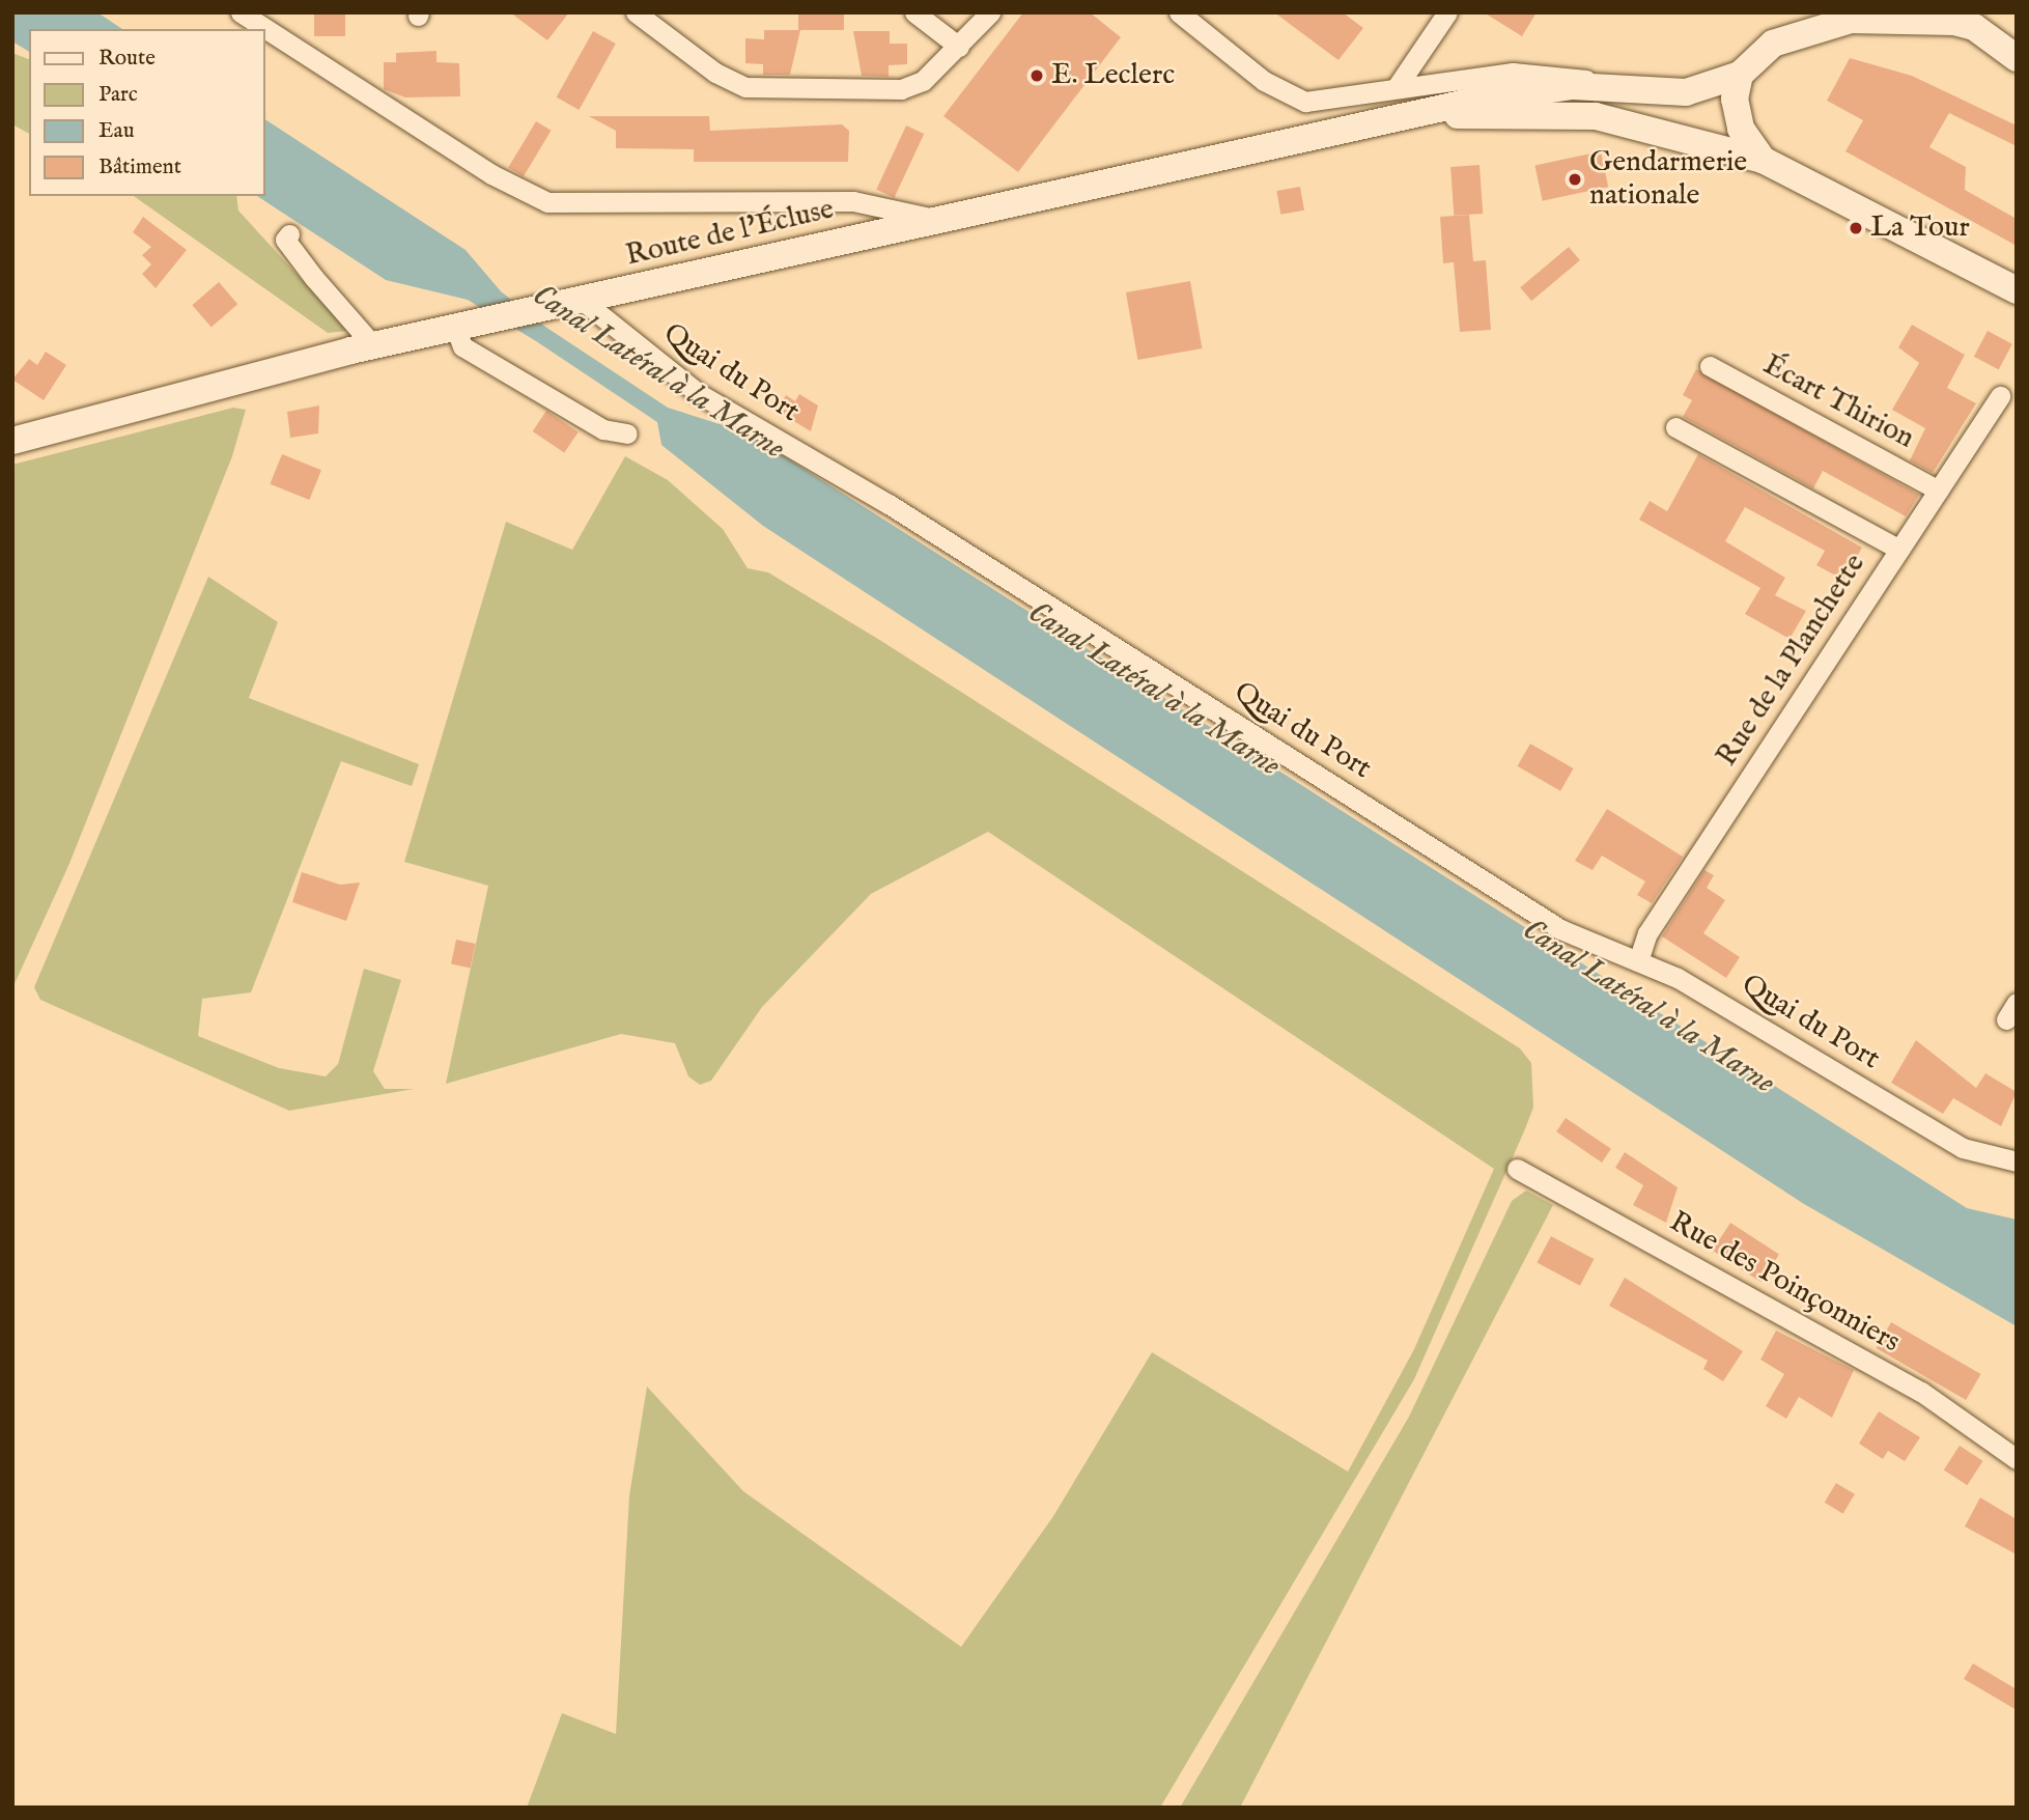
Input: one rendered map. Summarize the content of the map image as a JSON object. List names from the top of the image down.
{
  "streets": {
    "main road": ["Route de l'Écluse"],
    "street": [
      "Quai du Port",
      "Écart Thirion",
      "Rue de la Planchette",
      "Rue des Poinçonniers"
    ]
  },
  "crossings": [
    ["Route de l'Écluse", "Quai du Port"],
    ["Quai du Port", "Rue de la Planchette"],
    ["Écart Thirion", "Rue de la Planchette"]
  ],
  "water": ["Canal Latéral à la Marne"],
  "places": ["E. Leclerc", "Gendarmerie nationale", "La Tour"],
  "legend": [
    "Route",
    "Parc",
    "Eau",
    "Bâtiment"
  ]
}
